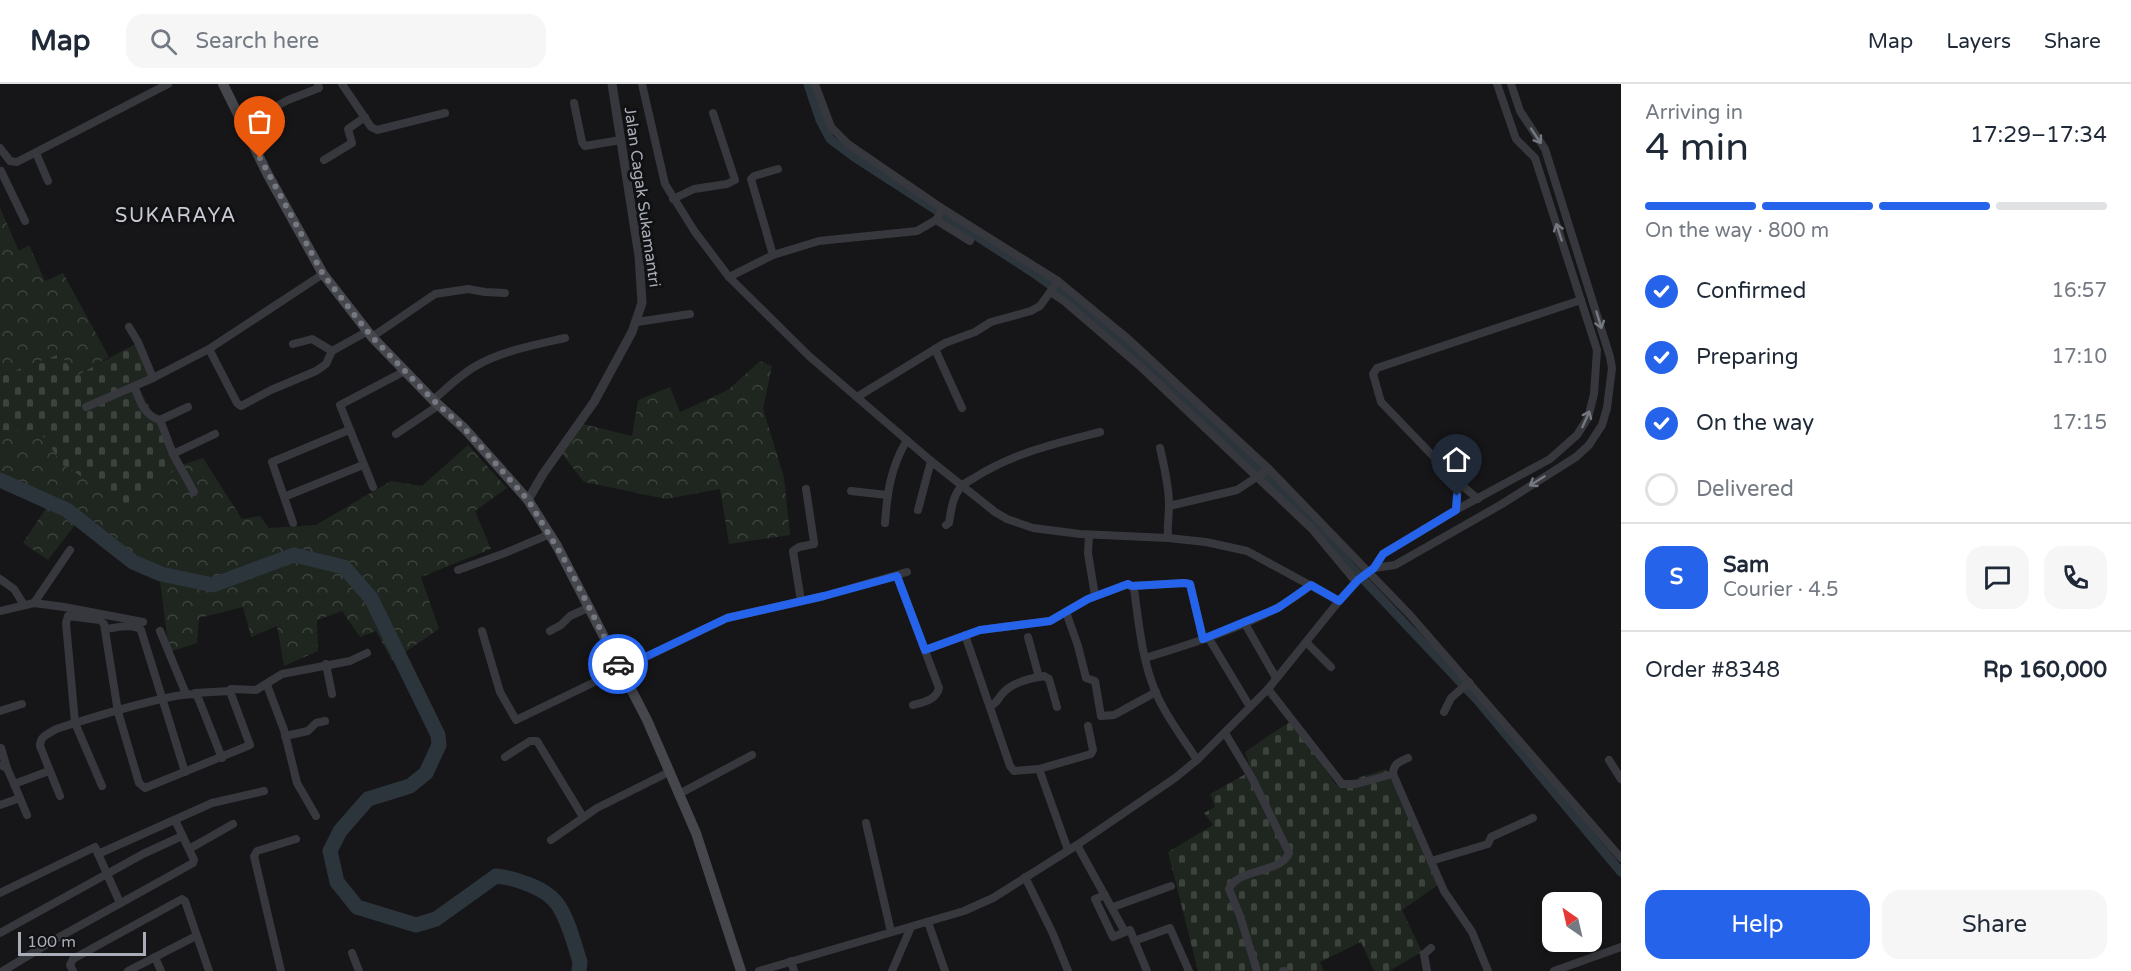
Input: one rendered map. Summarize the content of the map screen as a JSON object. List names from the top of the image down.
{
  "streets": {
    "street": ["Jalan Cagak Sukamantri"]
  },
  "districts": ["SUKARAYA"],
  "scale_bar": "100 m",
  "north": "top left",
  "page": {
    "header": "Map",
    "search": "Search here",
    "nav": ["Map", "Layers", "Share"],
    "heading": ["4 min", "Arriving in", "17:29–17:34"],
    "panel": [
      "Sam",
      "Courier · 4.5",
      "Order #8348",
      "Rp 160,000"
    ],
    "bar": "On the way · 800 m",
    "list": [
      ["Confirmed", "16:57"],
      ["Preparing", "17:10"],
      ["On the way", "17:15"],
      "Delivered"
    ],
    "round": "S",
    "buttons": ["Help", "Share"],
    "scale": "100 m"
  }
}
